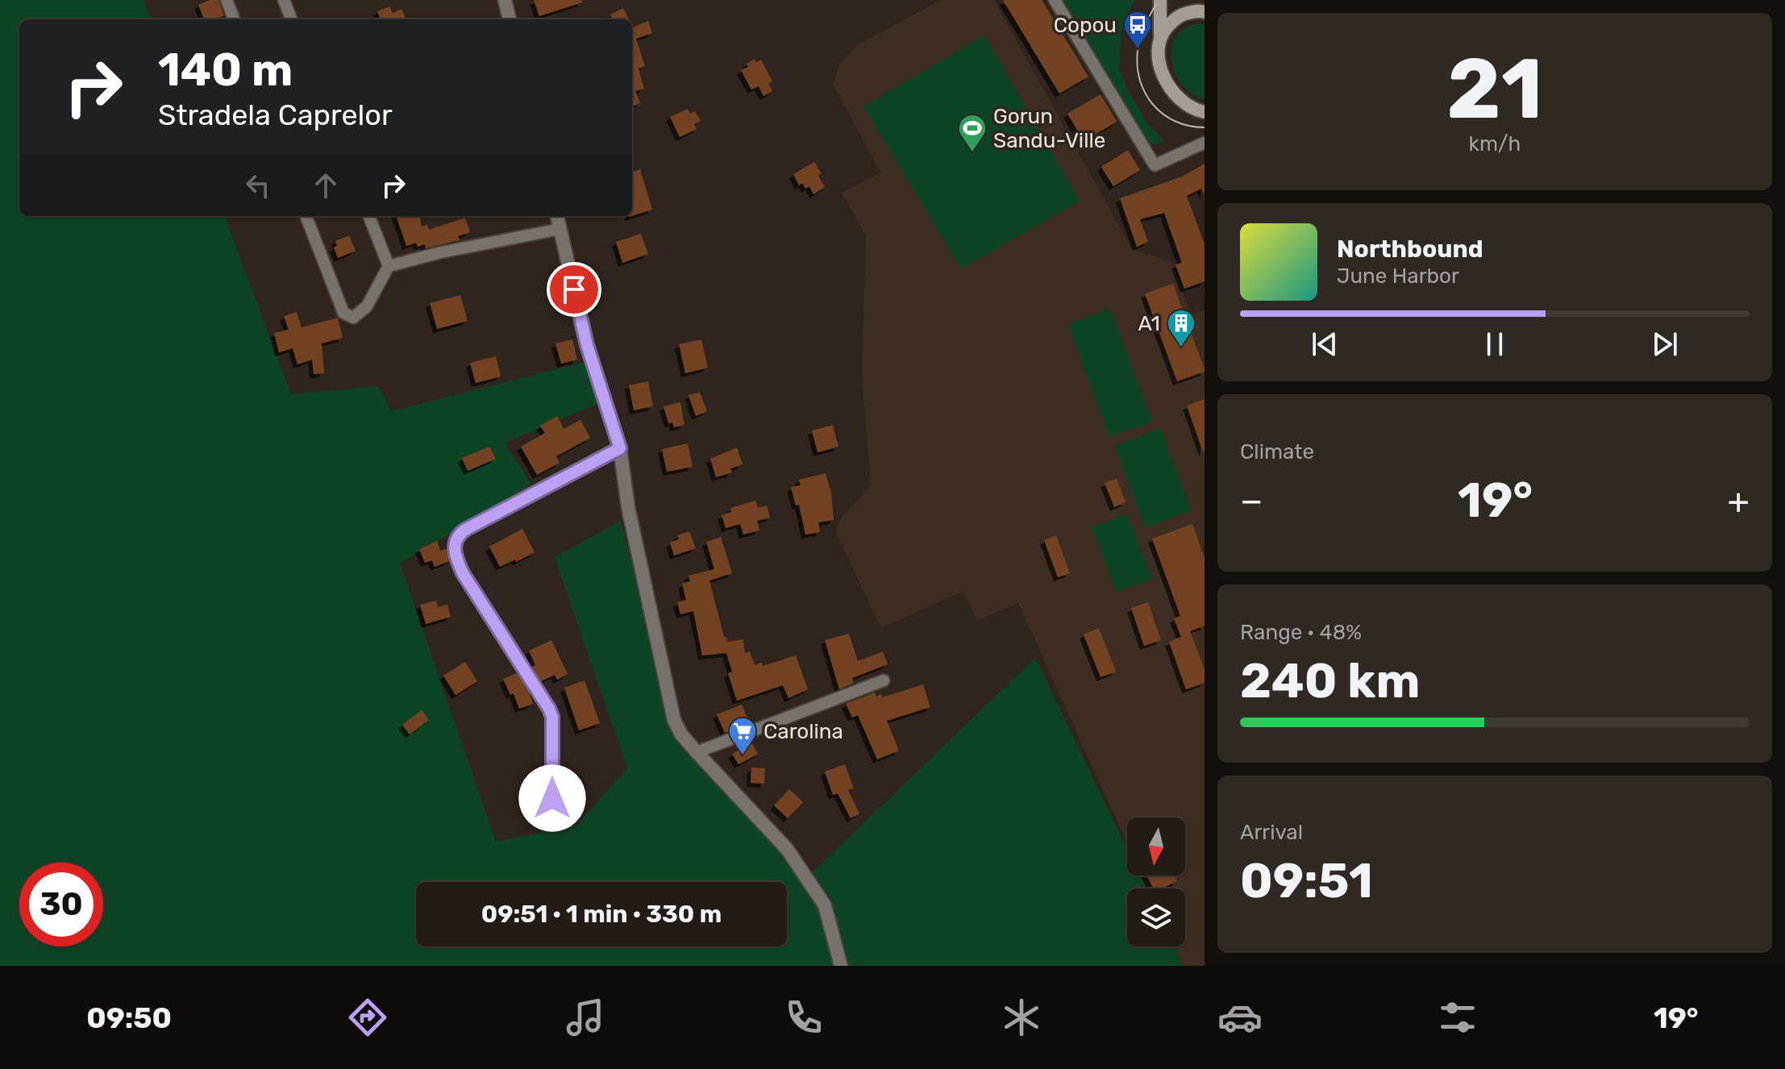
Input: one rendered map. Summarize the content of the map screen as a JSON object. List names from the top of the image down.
{
  "places": {
    "bus stop": ["Copou"],
    "sports": ["Gorun Sandu-Ville"],
    "building": ["A1"],
    "supermarket": ["Carolina"]
  },
  "north": "bottom",
  "page": {
    "tile": [
      ["21", "km/h"],
      "Climate",
      ["Range · 48%", "240 km"],
      ["Arrival", "09:51"]
    ],
    "turn": ["140 m", "Stradela Caprelor"],
    "song": ["Northbound", "June Harbor"],
    "heat": ["−", "19°", "+"],
    "limit": "30",
    "trip": "09:51 · 1 min · 330 m",
    "tabs": ["09:50", "19°"]
  }
}
